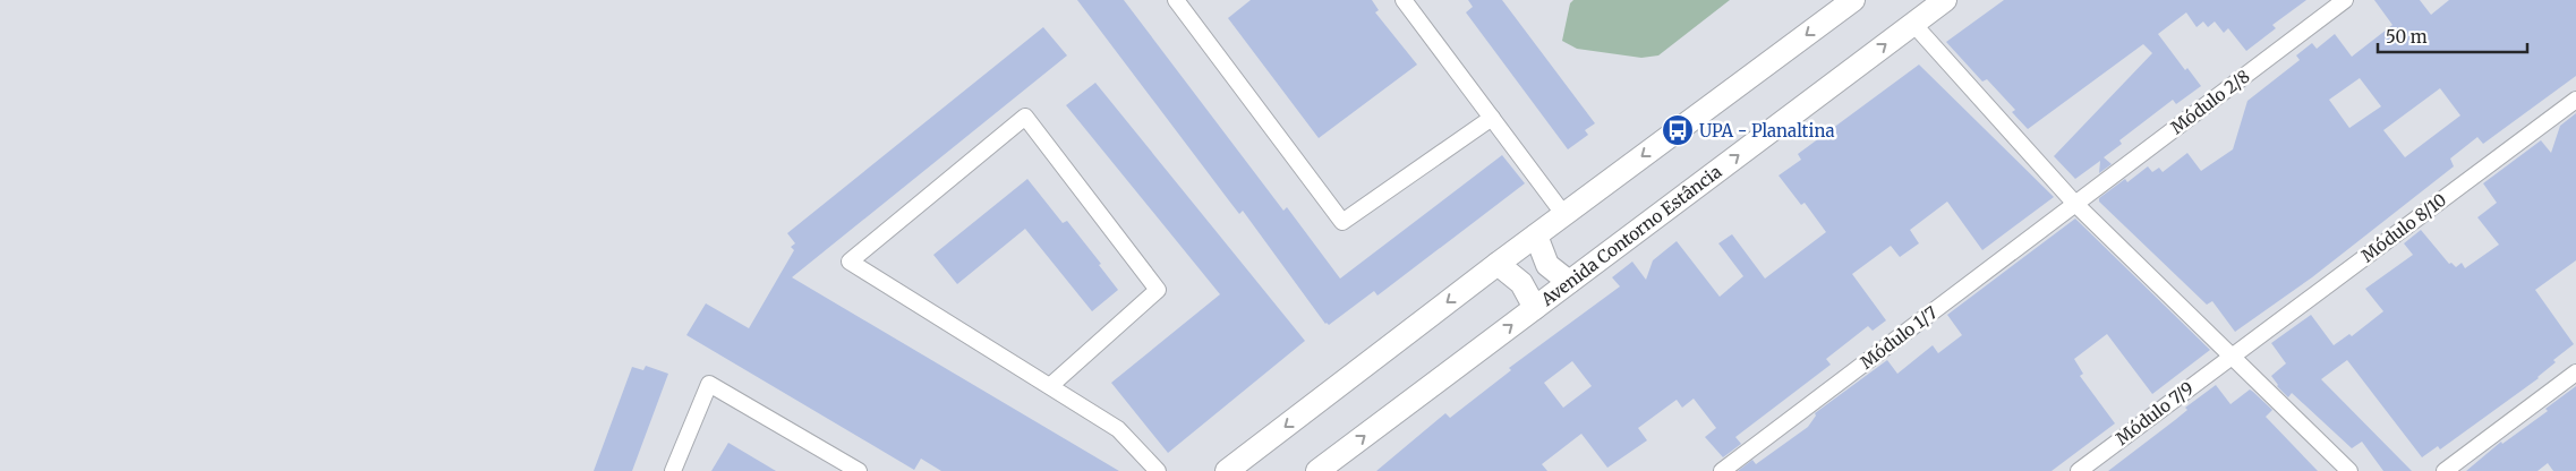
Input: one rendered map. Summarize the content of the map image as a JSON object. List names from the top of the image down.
{
  "streets": {
    "street": [
      "Módulo 2/8",
      "Módulo 8/10",
      "Avenida Contorno Estância",
      "Módulo 1/7",
      "Módulo 7/9"
    ]
  },
  "crossings": [
    ["Módulo 2/8", "Módulo 1/7"],
    ["Módulo 8/10", "Módulo 7/9"]
  ],
  "places": {
    "bus stop": ["UPA - Planaltina"]
  },
  "scale_bar": "50 m"
}
